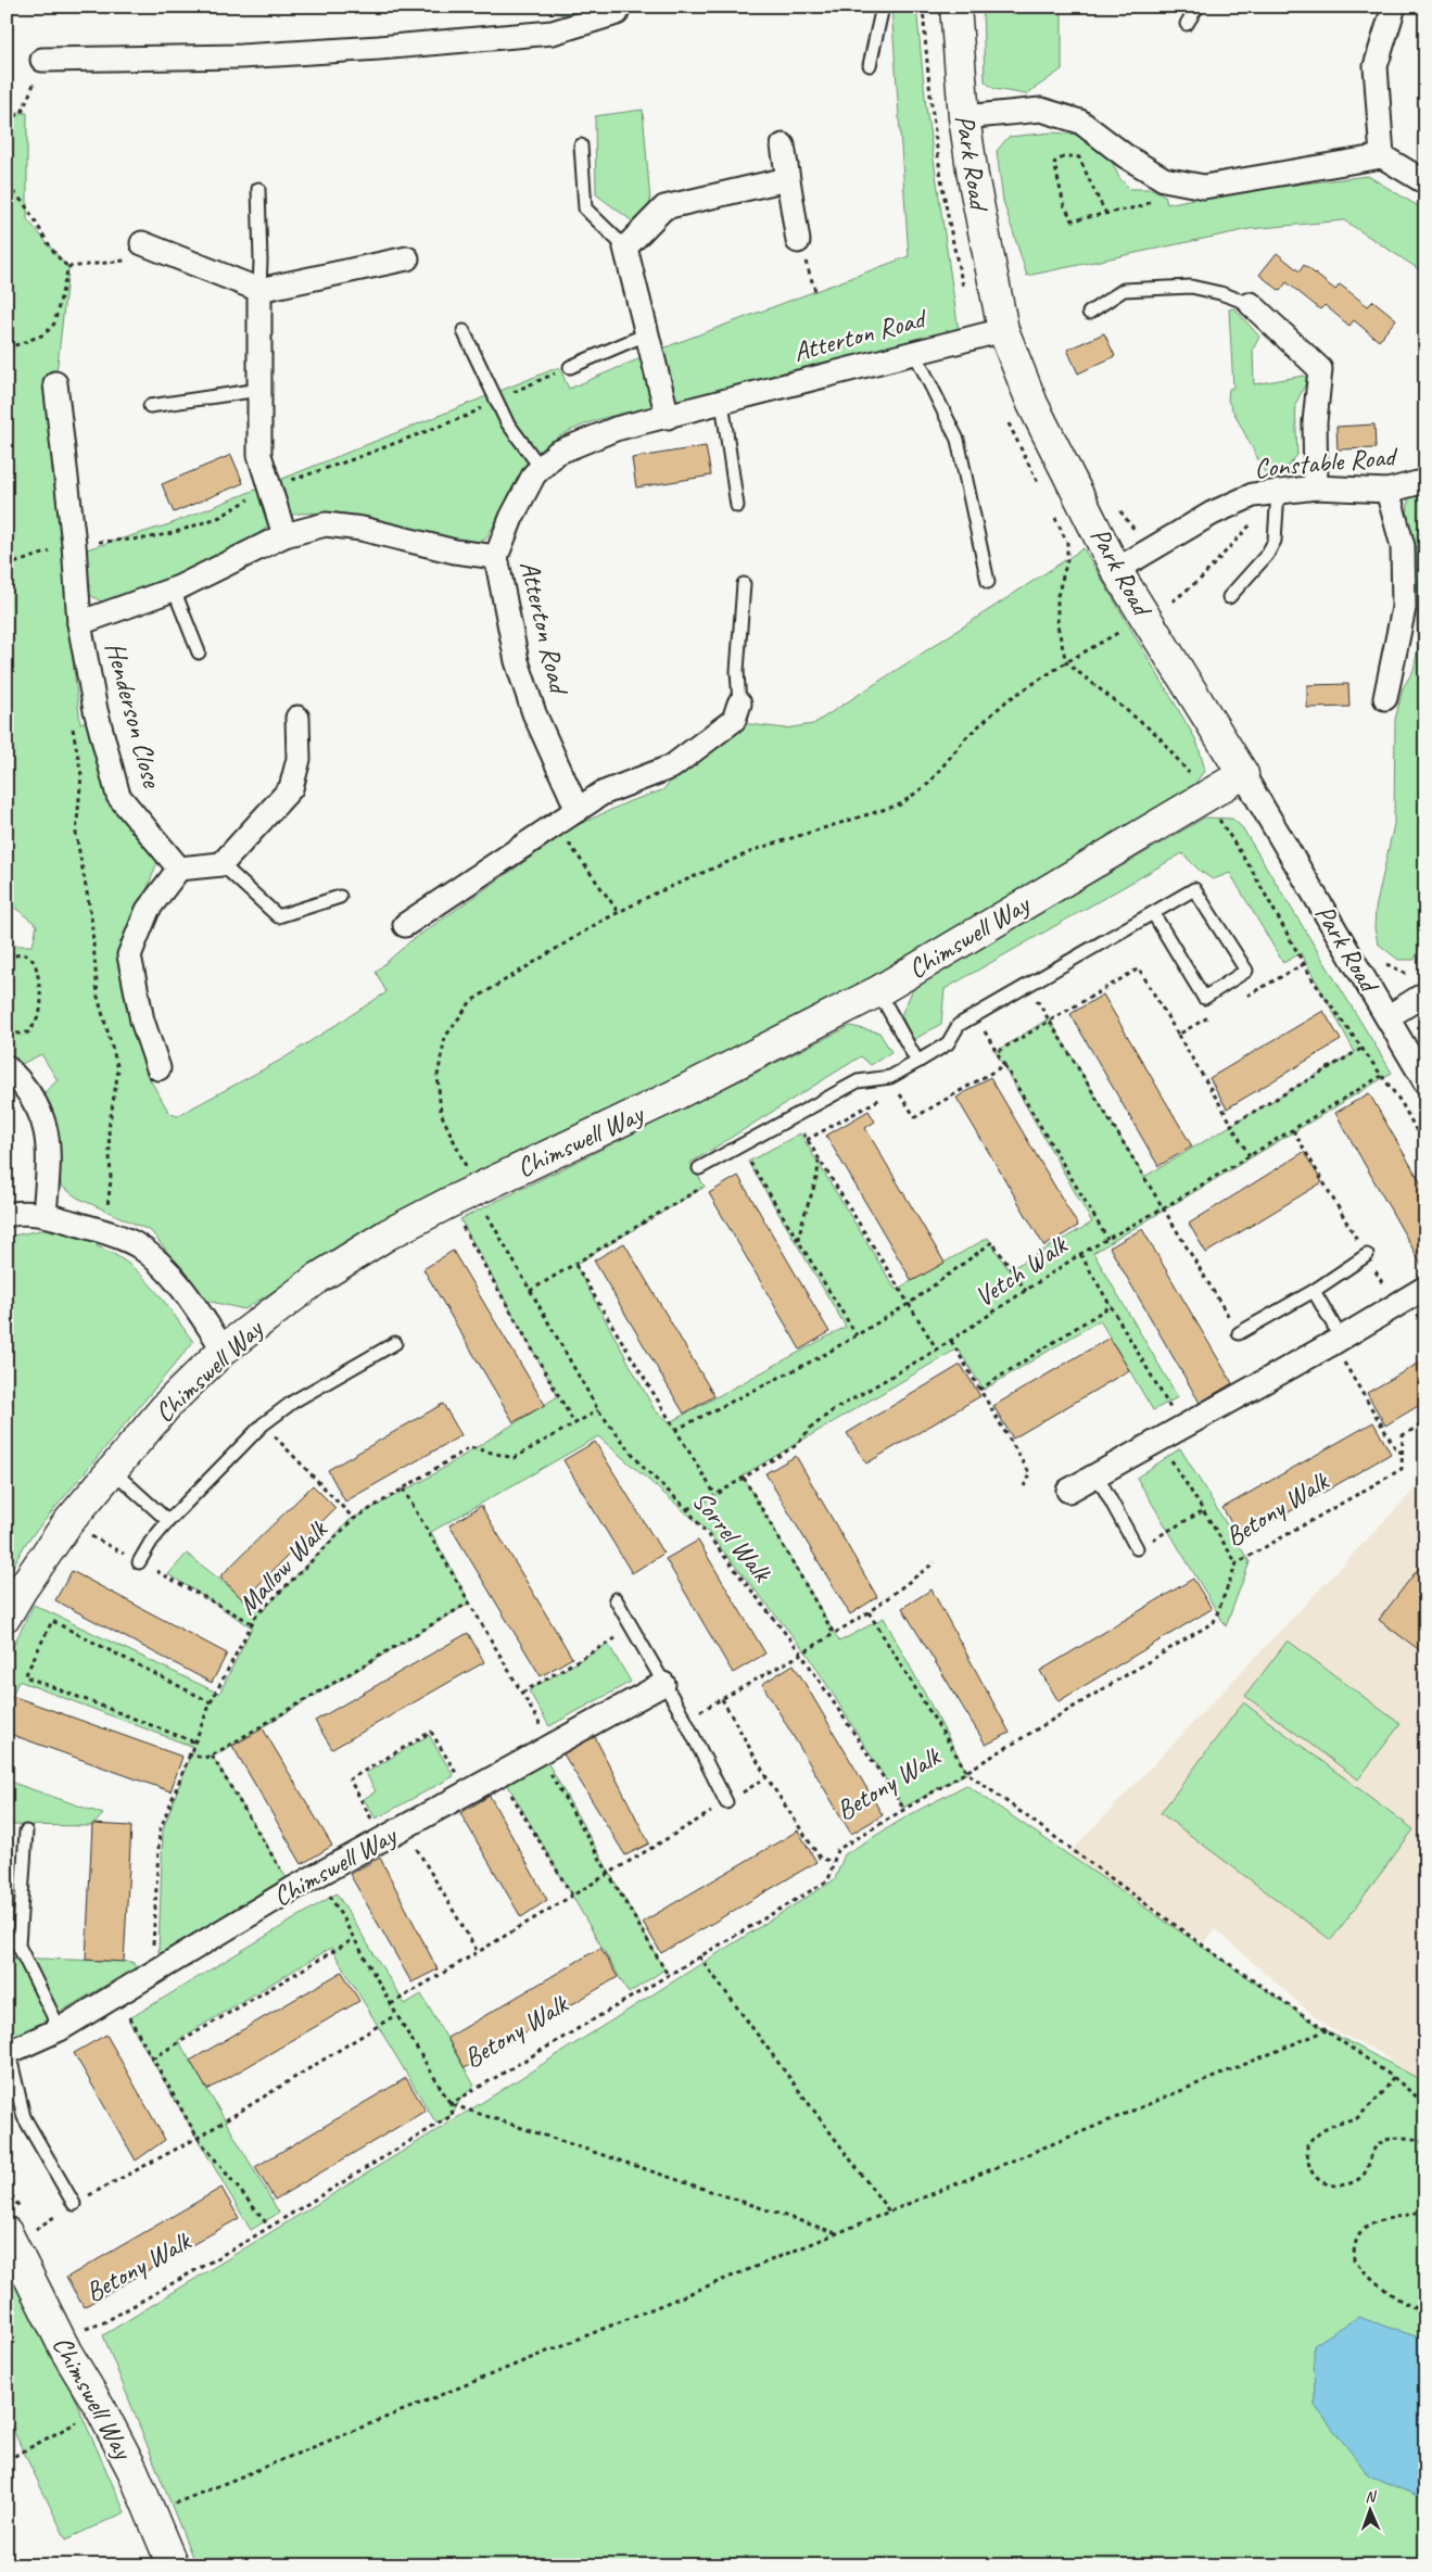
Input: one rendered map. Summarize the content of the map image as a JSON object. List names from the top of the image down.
{
  "streets": {
    "street": [
      "Park Road",
      "Atterton Road",
      "Constable Road",
      "Henderson Close",
      "Chimswell Way"
    ],
    "path": [
      "Vetch Walk",
      "Betony Walk",
      "Sorrel Walk",
      "Mallow Walk"
    ]
  },
  "crossings": [
    ["Park Road", "Atterton Road"],
    ["Park Road", "Constable Road"],
    ["Park Road", "Chimswell Way"],
    ["Atterton Road", "Henderson Close"],
    ["Chimswell Way", "Betony Walk"],
    ["Chimswell Way", "Mallow Walk"],
    ["Vetch Walk", "Sorrel Walk"],
    ["Betony Walk", "Sorrel Walk"],
    ["Sorrel Walk", "Mallow Walk"]
  ],
  "north": "top"
}
